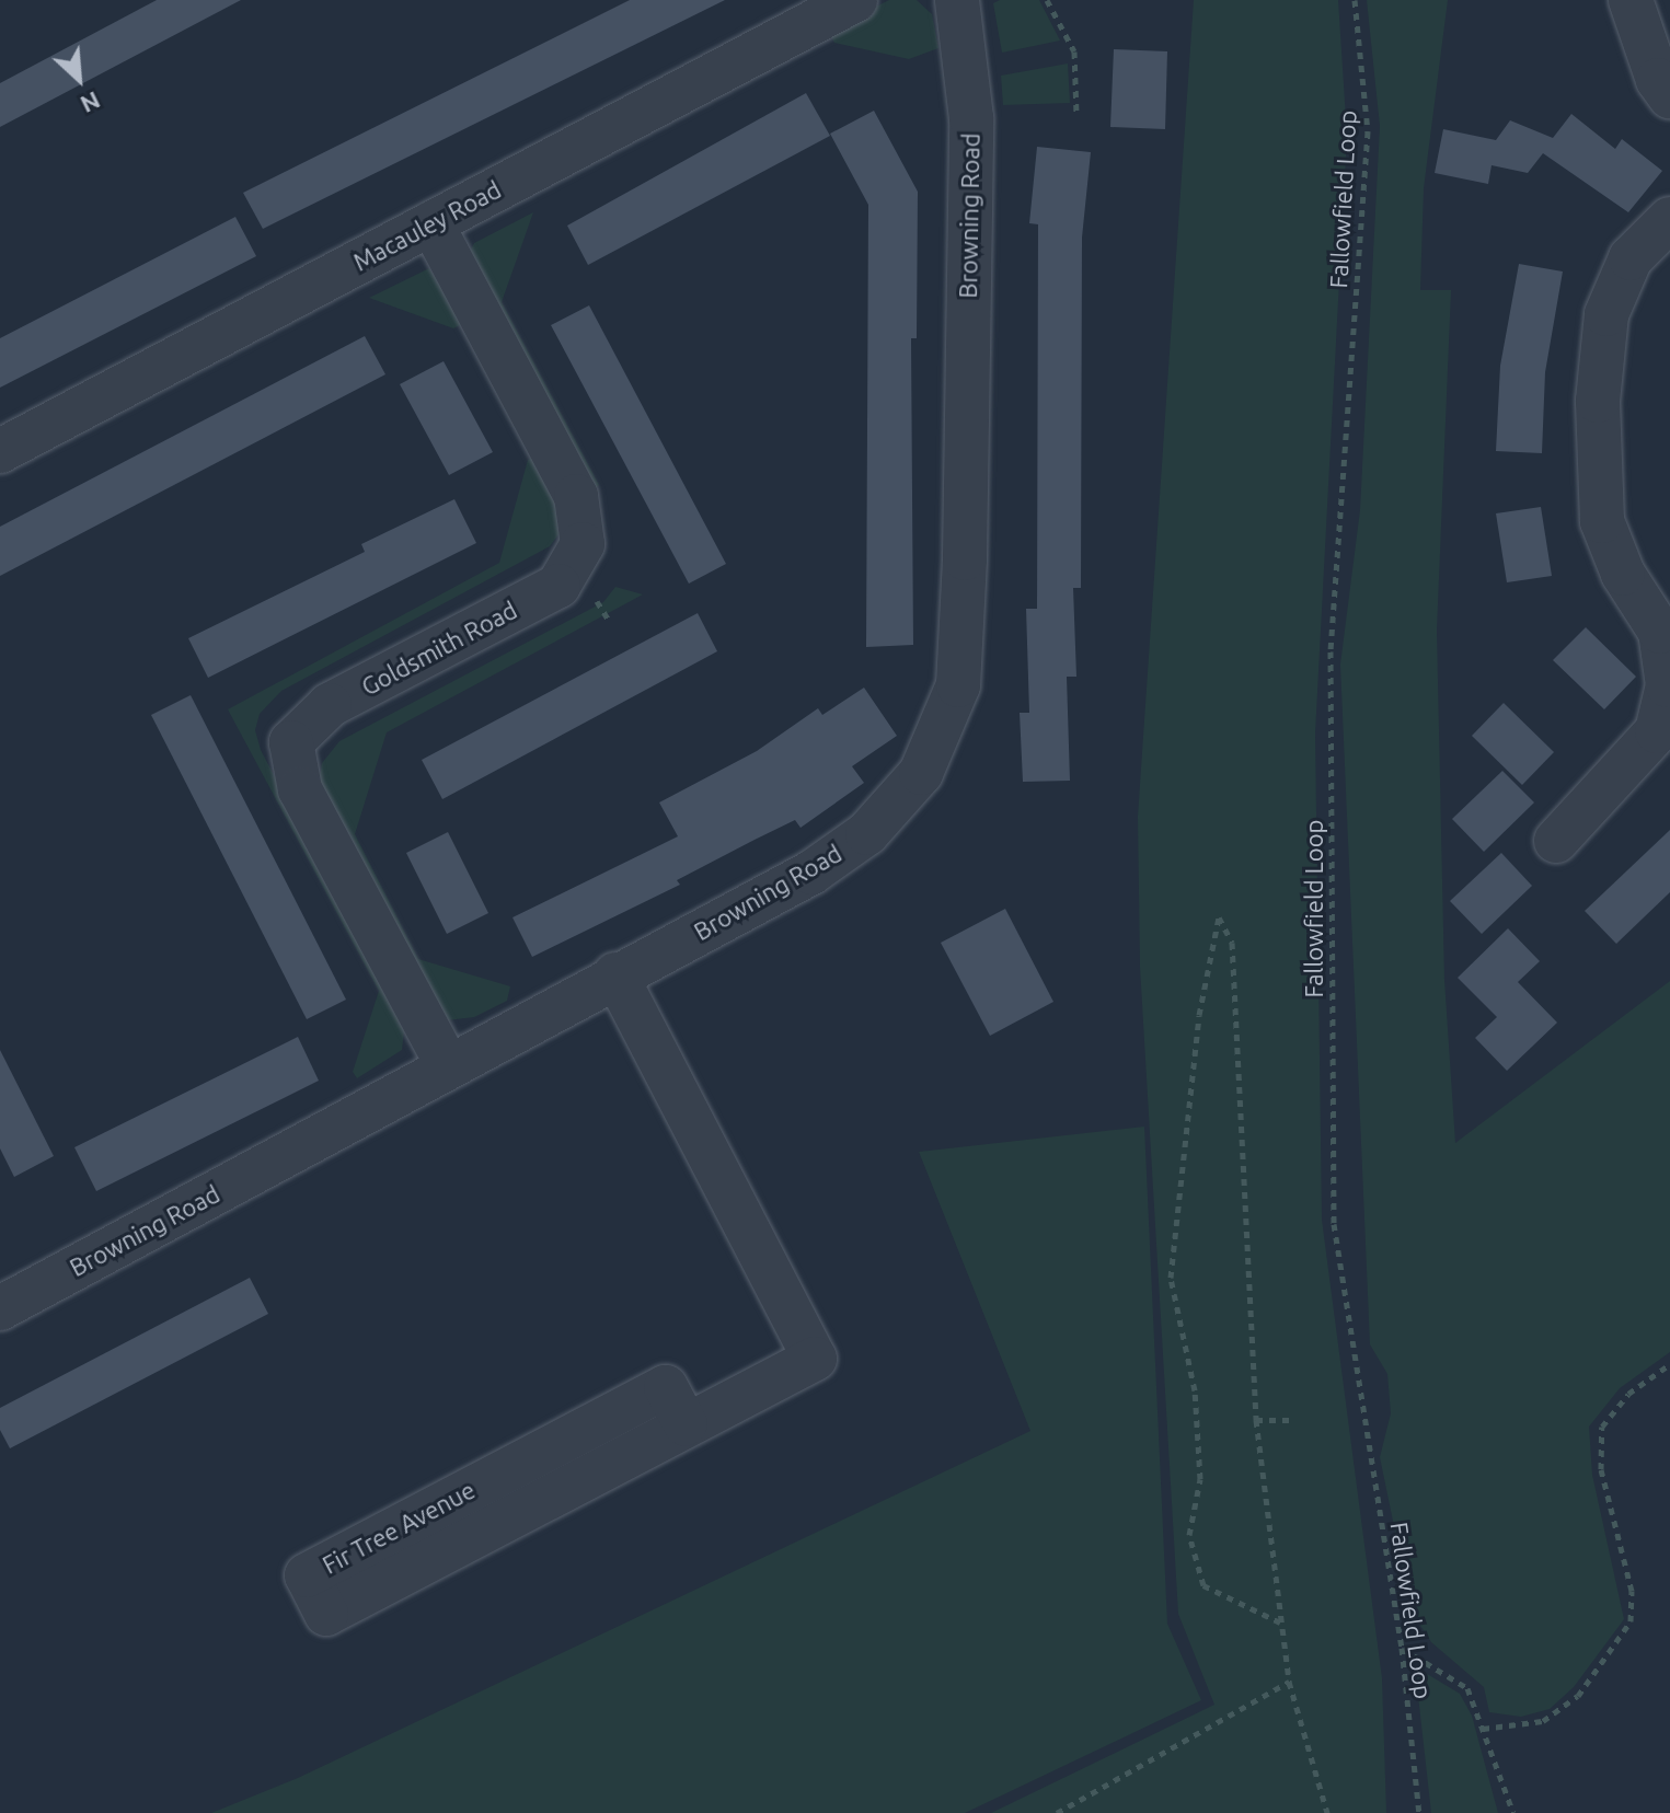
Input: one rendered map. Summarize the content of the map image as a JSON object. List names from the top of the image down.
{
  "streets": {
    "street": [
      "Browning Road",
      "Macauley Road",
      "Goldsmith Road",
      "Fir Tree Avenue"
    ],
    "path": ["Fallowfield Loop"]
  },
  "crossings": [
    ["Browning Road", "Goldsmith Road"],
    ["Browning Road", "Fir Tree Avenue"],
    ["Macauley Road", "Goldsmith Road"]
  ],
  "north": "bottom right"
}
